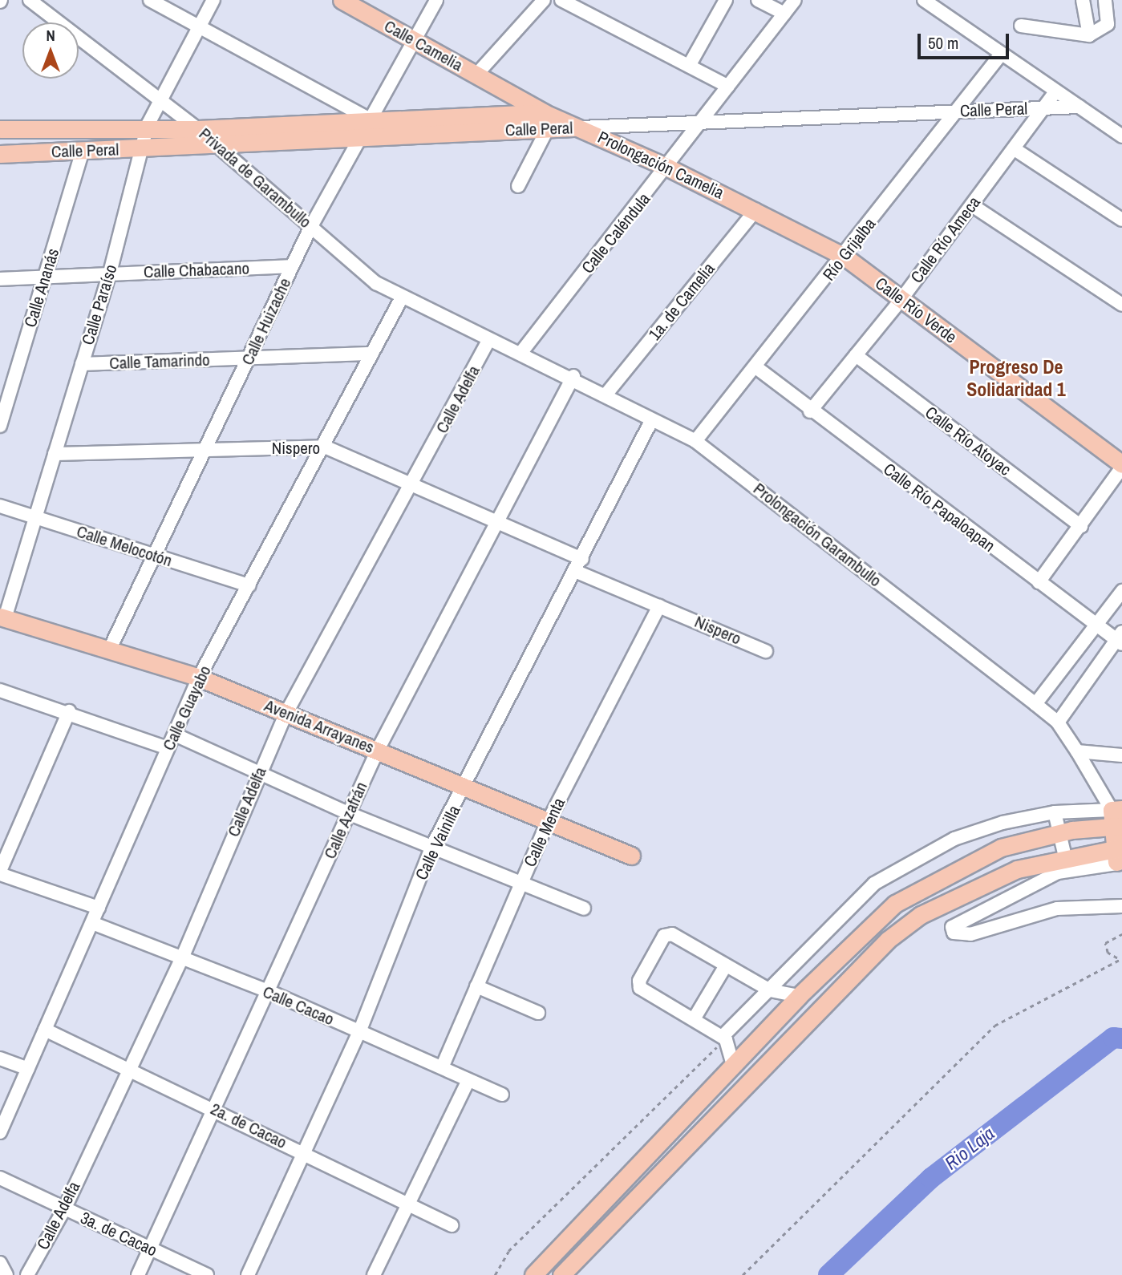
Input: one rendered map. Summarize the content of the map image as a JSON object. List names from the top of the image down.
{
  "streets": {
    "main road": [
      "Calle Camelia",
      "Calle Peral",
      "Prolongación Camelia",
      "Calle Río Verde",
      "Avenida Arrayanes"
    ],
    "street": [
      "Privada de Garambullo",
      "Calle Caléndula",
      "Calle Río Ameca",
      "Río Grijalba",
      "Calle Chabacano",
      "Calle Ananás",
      "1a. de Camelia",
      "Calle Paraíso",
      "Calle Huizache",
      "Calle Tamarindo",
      "Calle Adelfa",
      "Calle Río Atoyac",
      "Nispero",
      "Calle Río Papaloapan",
      "Prolongación Garambullo",
      "Calle Melocotón",
      "Calle Guayabo",
      "Calle Azafrán",
      "Calle Menta",
      "Calle Vainilla",
      "Calle Cacao",
      "2a. de Cacao",
      "3a. de Cacao"
    ]
  },
  "crossings": [
    ["Calle Camelia", "Calle Huizache"],
    ["Calle Peral", "Prolongación Camelia"],
    ["Calle Peral", "Privada de Garambullo"],
    ["Calle Peral", "Calle Caléndula"],
    ["Calle Peral", "Calle Río Ameca"],
    ["Calle Peral", "Río Grijalba"],
    ["Calle Peral", "Calle Ananás"],
    ["Calle Peral", "Calle Paraíso"],
    ["Calle Peral", "Calle Huizache"],
    ["Prolongación Camelia", "Calle Caléndula"],
    ["Prolongación Camelia", "Río Grijalba"],
    ["Prolongación Camelia", "1a. de Camelia"],
    ["Prolongación Camelia", "Calle Río Verde"],
    ["Privada de Garambullo", "Calle Paraíso"],
    ["Privada de Garambullo", "Calle Huizache"],
    ["Privada de Garambullo", "Calle Adelfa"],
    ["Privada de Garambullo", "Prolongación Garambullo"],
    ["Privada de Garambullo", "Calle Guayabo"],
    ["Calle Caléndula", "Prolongación Garambullo"],
    ["Calle Río Ameca", "Calle Río Verde"],
    ["Calle Río Ameca", "Calle Río Atoyac"],
    ["Calle Río Ameca", "Calle Río Papaloapan"],
    ["Río Grijalba", "Calle Río Verde"],
    ["Río Grijalba", "Calle Río Papaloapan"],
    ["Río Grijalba", "Prolongación Garambullo"],
    ["Calle Chabacano", "Calle Ananás"],
    ["Calle Chabacano", "Calle Paraíso"],
    ["Calle Chabacano", "Calle Huizache"],
    ["1a. de Camelia", "Prolongación Garambullo"],
    ["Calle Paraíso", "Calle Tamarindo"],
    ["Calle Paraíso", "Nispero"],
    ["Calle Paraíso", "Calle Melocotón"],
    ["Calle Paraíso", "Avenida Arrayanes"],
    ["Calle Huizache", "Calle Tamarindo"],
    ["Calle Huizache", "Nispero"],
    ["Calle Huizache", "Calle Melocotón"],
    ["Calle Huizache", "Avenida Arrayanes"],
    ["Calle Tamarindo", "Calle Guayabo"],
    ["Calle Adelfa", "Nispero"],
    ["Calle Adelfa", "Prolongación Garambullo"],
    ["Calle Adelfa", "Avenida Arrayanes"],
    ["Calle Adelfa", "Calle Cacao"],
    ["Calle Adelfa", "2a. de Cacao"],
    ["Calle Adelfa", "3a. de Cacao"],
    ["Nispero", "Calle Guayabo"],
    ["Nispero", "Calle Azafrán"],
    ["Nispero", "Calle Menta"],
    ["Nispero", "Calle Vainilla"],
    ["Prolongación Garambullo", "Calle Azafrán"],
    ["Prolongación Garambullo", "Calle Vainilla"],
    ["Calle Melocotón", "Calle Guayabo"],
    ["Calle Guayabo", "Avenida Arrayanes"],
    ["Calle Guayabo", "Calle Cacao"],
    ["Calle Guayabo", "2a. de Cacao"],
    ["Avenida Arrayanes", "Calle Azafrán"],
    ["Avenida Arrayanes", "Calle Menta"],
    ["Avenida Arrayanes", "Calle Vainilla"],
    ["Calle Azafrán", "Calle Cacao"],
    ["Calle Azafrán", "2a. de Cacao"],
    ["Calle Azafrán", "3a. de Cacao"],
    ["Calle Menta", "Calle Cacao"],
    ["Calle Vainilla", "Calle Cacao"],
    ["Calle Vainilla", "2a. de Cacao"]
  ],
  "districts": ["Progreso De Solidaridad 1"],
  "water": ["Rio Laja"],
  "scale_bar": "50 m",
  "north": "top"
}
